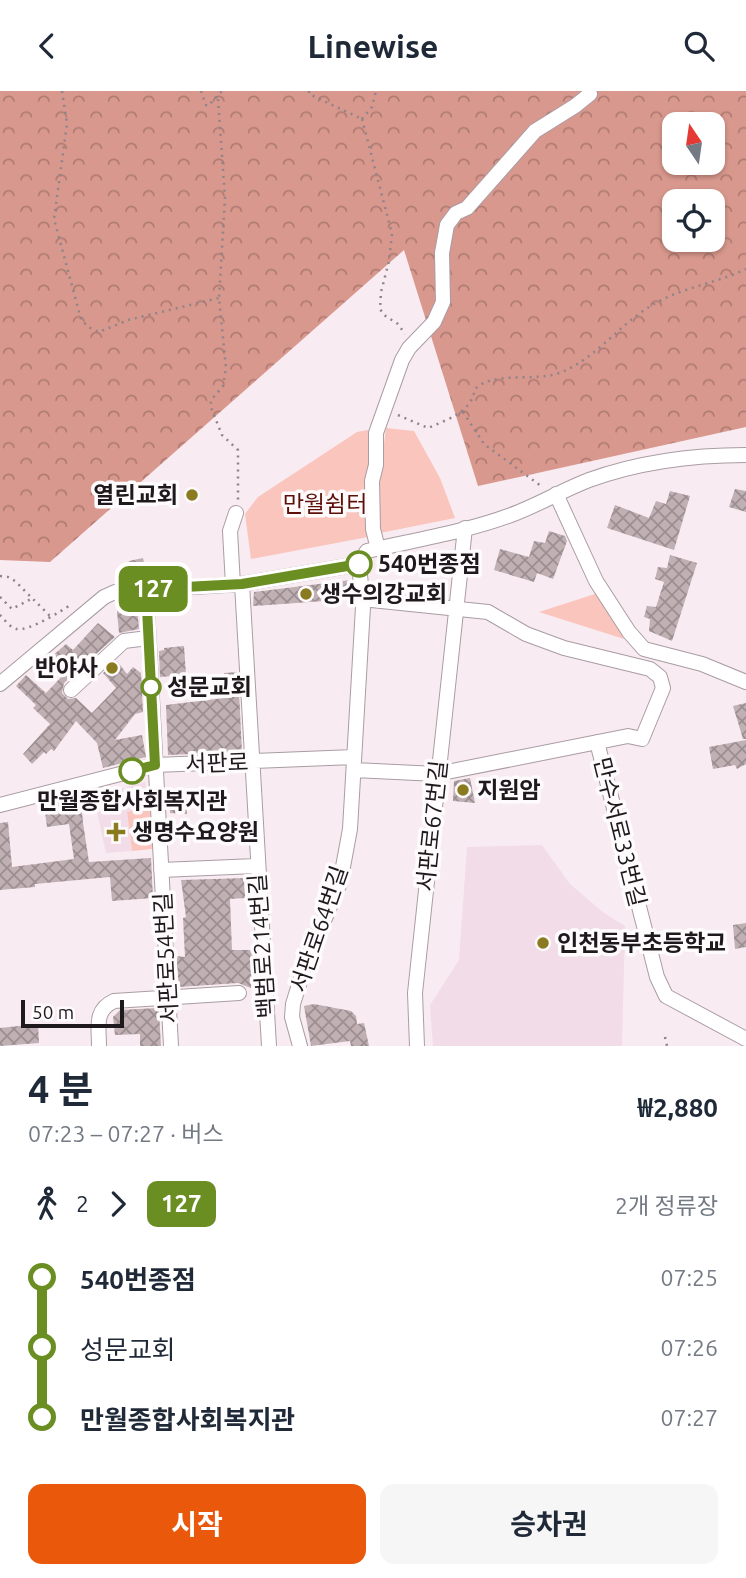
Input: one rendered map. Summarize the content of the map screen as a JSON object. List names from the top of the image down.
{
  "streets": {
    "street": [
      "서판로",
      "서판로67번길",
      "만수서로33번길",
      "서판로64번길",
      "백범로214번길",
      "서판로54번길"
    ]
  },
  "crossings": [
    ["서판로", "서판로67번길"],
    ["서판로", "만수서로33번길"],
    ["서판로", "서판로64번길"],
    ["서판로", "백범로214번길"],
    ["서판로", "서판로54번길"],
    ["백범로214번길", "서판로54번길"]
  ],
  "parks": ["만월쉼터"],
  "places": {
    "other": [
      "열린교회",
      "540번종점",
      "생수의강교회",
      "반야사",
      "성문교회",
      "만월종합사회복지관",
      "지원암",
      "인천동부초등학교"
    ],
    "health": ["생명수요양원"]
  },
  "lines": ["bus line 127"],
  "scale_bar": "50 m",
  "north": "top",
  "page": {
    "header": "Linewise",
    "on_map": "127",
    "scale": "50 m",
    "heading": ["4 분", "07:23 – 07:27 · 버스", "₩2,880"],
    "legs": ["2", "127", "2개 정류장"],
    "list": [
      {
        "name": "540번종점",
        "value": "07:25"
      },
      {
        "name": "성문교회",
        "value": "07:26"
      },
      {
        "name": "만월종합사회복지관",
        "value": "07:27"
      }
    ],
    "buttons": ["시작", "승차권"]
  }
}
